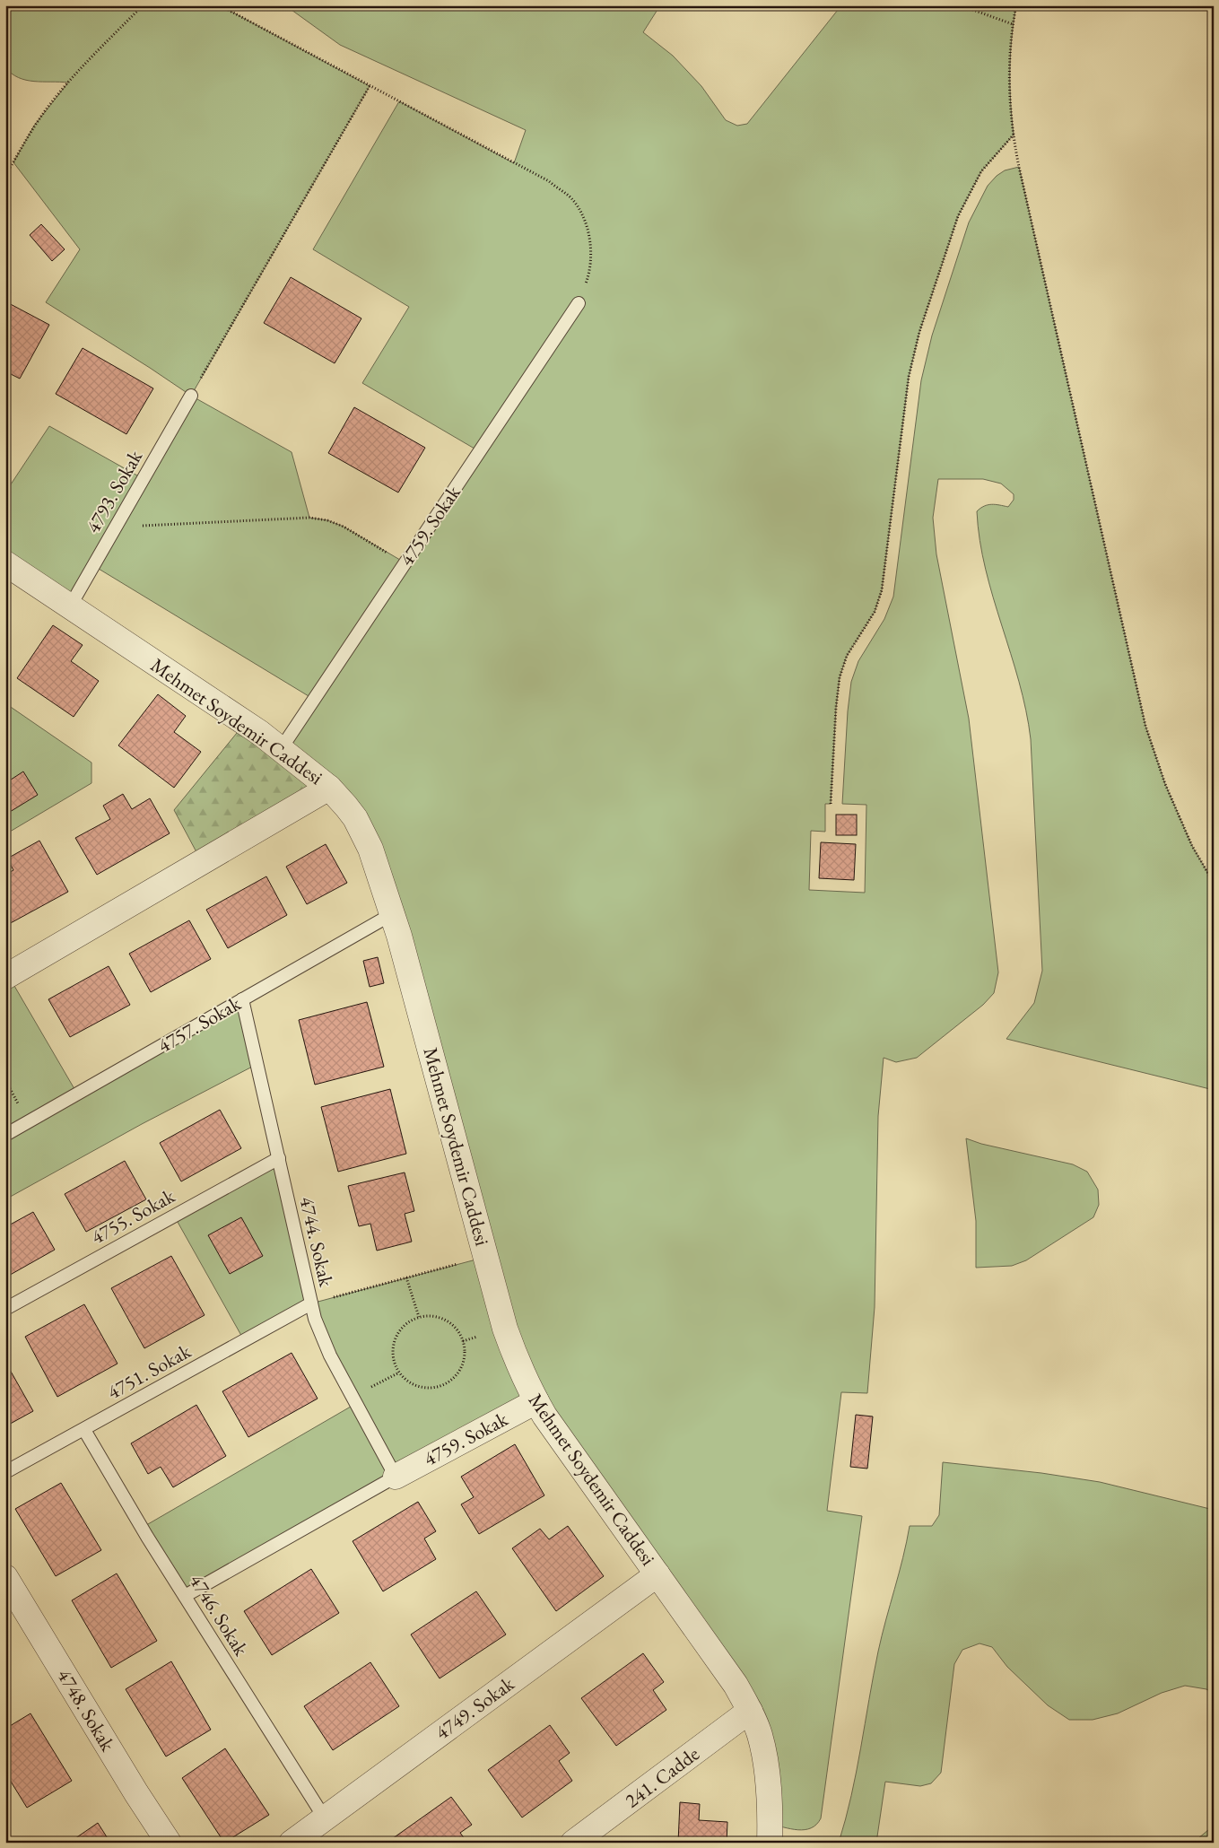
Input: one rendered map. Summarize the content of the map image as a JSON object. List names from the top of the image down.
{
  "streets": {
    "street": [
      "4759. Sokak",
      "Mehmet Soydemir Caddesi",
      "4749. Sokak",
      "4748. Sokak",
      "241. Cadde"
    ],
    "lane": [
      "4793. Sokak",
      "4757. Sokak",
      "4755. Sokak",
      "4744. Sokak",
      "4751. Sokak",
      "4746. Sokak"
    ]
  },
  "crossings": [
    ["4793. Sokak", "Mehmet Soydemir Caddesi"],
    ["4759. Sokak", "Mehmet Soydemir Caddesi"],
    ["4759. Sokak", "4744. Sokak"],
    ["Mehmet Soydemir Caddesi", "4757. Sokak"],
    ["Mehmet Soydemir Caddesi", "4749. Sokak"],
    ["Mehmet Soydemir Caddesi", "241. Cadde"],
    ["4757. Sokak", "4744. Sokak"],
    ["4755. Sokak", "4744. Sokak"],
    ["4744. Sokak", "4751. Sokak"],
    ["4751. Sokak", "4746. Sokak"],
    ["4746. Sokak", "4749. Sokak"]
  ]
}
